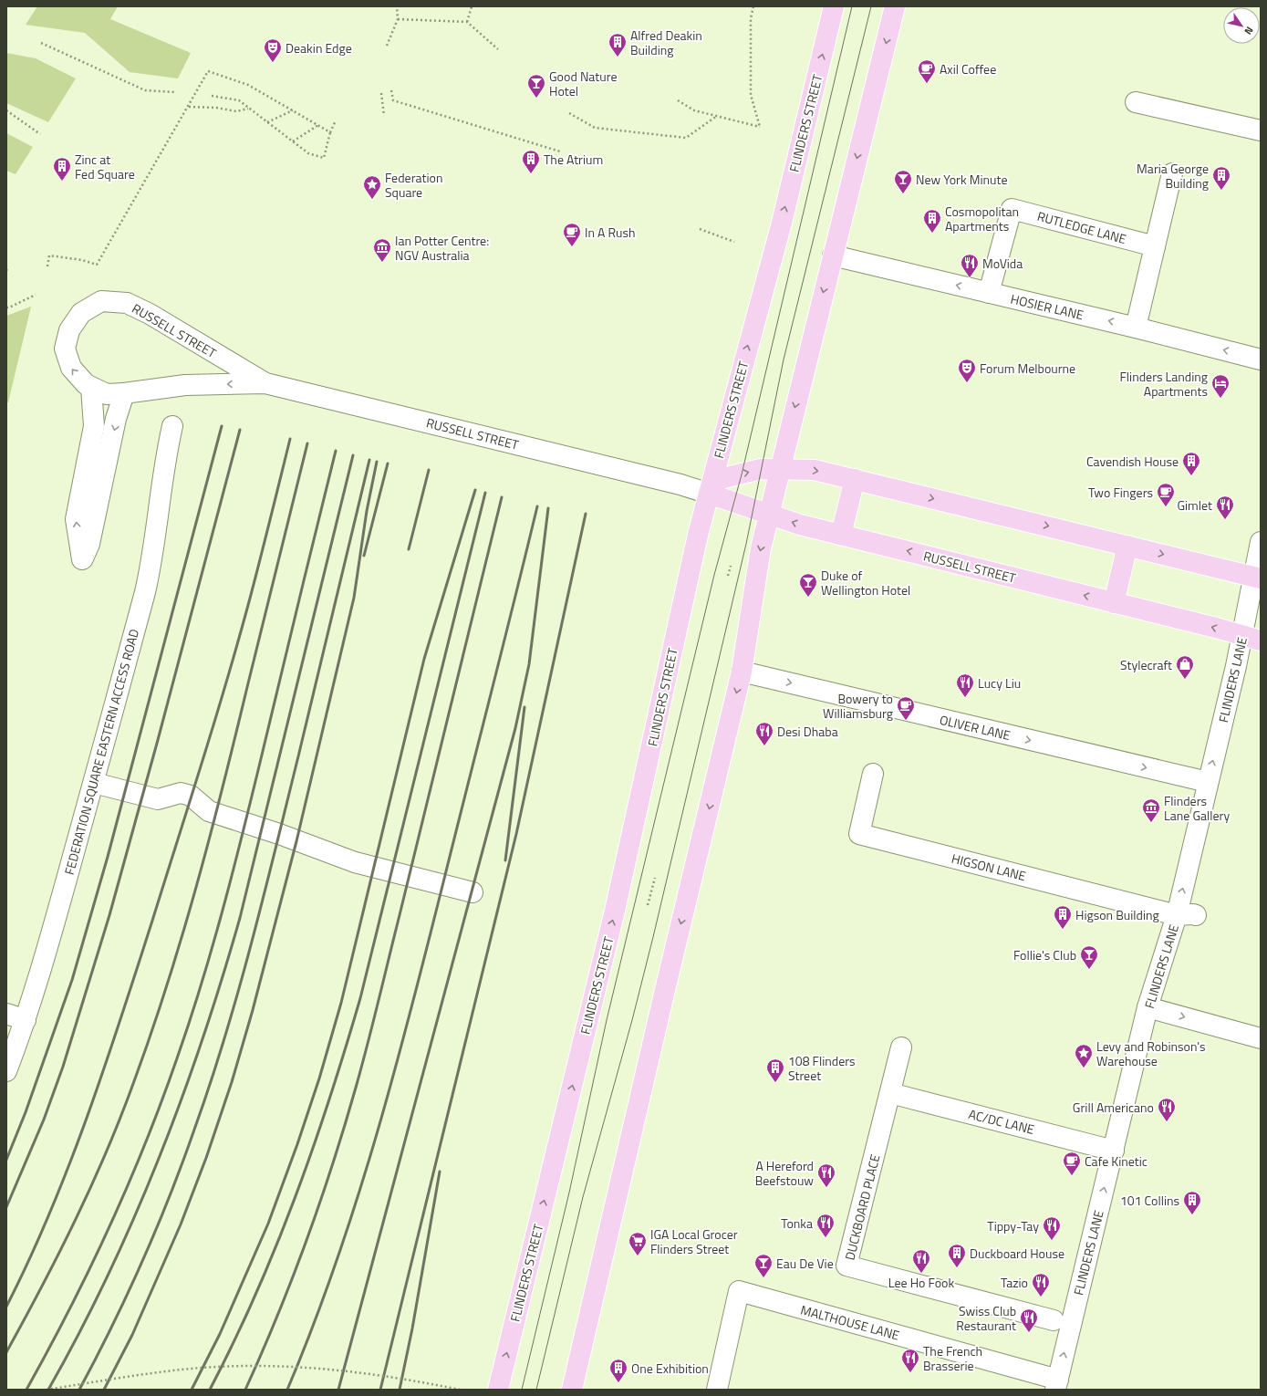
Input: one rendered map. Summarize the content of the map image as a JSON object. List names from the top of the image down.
{
  "streets": {
    "main road": ["FLINDERS STREET", "RUSSELL STREET"],
    "street": [
      "RUTLEDGE LANE",
      "HOSIER LANE",
      "FLINDERS LANE",
      "OLIVER LANE",
      "FEDERATION SQUARE EASTERN ACCESS ROAD",
      "HIGSON LANE",
      "AC/DC LANE",
      "DUCKBOARD PLACE",
      "MALTHOUSE LANE"
    ]
  },
  "crossings": [
    ["FLINDERS STREET", "RUSSELL STREET"],
    ["RUTLEDGE LANE", "HOSIER LANE"],
    ["RUSSELL STREET", "FLINDERS LANE"],
    ["FLINDERS LANE", "OLIVER LANE"],
    ["FLINDERS LANE", "HIGSON LANE"],
    ["FLINDERS LANE", "AC/DC LANE"],
    ["FLINDERS LANE", "MALTHOUSE LANE"],
    ["AC/DC LANE", "DUCKBOARD PLACE"]
  ],
  "one_way": ["HOSIER LANE", "FLINDERS LANE", "OLIVER LANE"],
  "places": {
    "building": [
      "Alfred Deakin Building",
      "The Atrium",
      "Zinc at Fed Square",
      "Maria George Building",
      "Cosmopolitan Apartments",
      "Cavendish House",
      "Higson Building",
      "108 Flinders Street",
      "101 Collins",
      "Duckboard House",
      "One Exhibition"
    ],
    "theatre": ["Deakin Edge", "Forum Melbourne"],
    "cafe": [
      "Axil Coffee",
      "In A Rush",
      "Two Fingers",
      "Bowery to Williamsburg",
      "Cafe Kinetic"
    ],
    "bar": [
      "Good Nature Hotel",
      "New York Minute",
      "Duke of Wellington Hotel",
      "Follie's Club",
      "Eau De Vie"
    ],
    "place": ["Federation Square", "Levy and Robinson's Warehouse"],
    "museum": ["Ian Potter Centre: NGV Australia", "Flinders Lane Gallery"],
    "restaurant": [
      "MoVida",
      "Gimlet",
      "Lucy Liu",
      "Desi Dhaba",
      "Grill Americano",
      "A Hereford Beefstouw",
      "Tonka",
      "Tippy-Tay",
      "Lee Ho Fook",
      "Tazio",
      "Swiss Club Restaurant",
      "The French Brasserie"
    ],
    "hotel": ["Flinders Landing Apartments"],
    "shop": ["Stylecraft"],
    "supermarket": ["IGA Local Grocer Flinders Street"]
  },
  "north": "bottom right"
}
